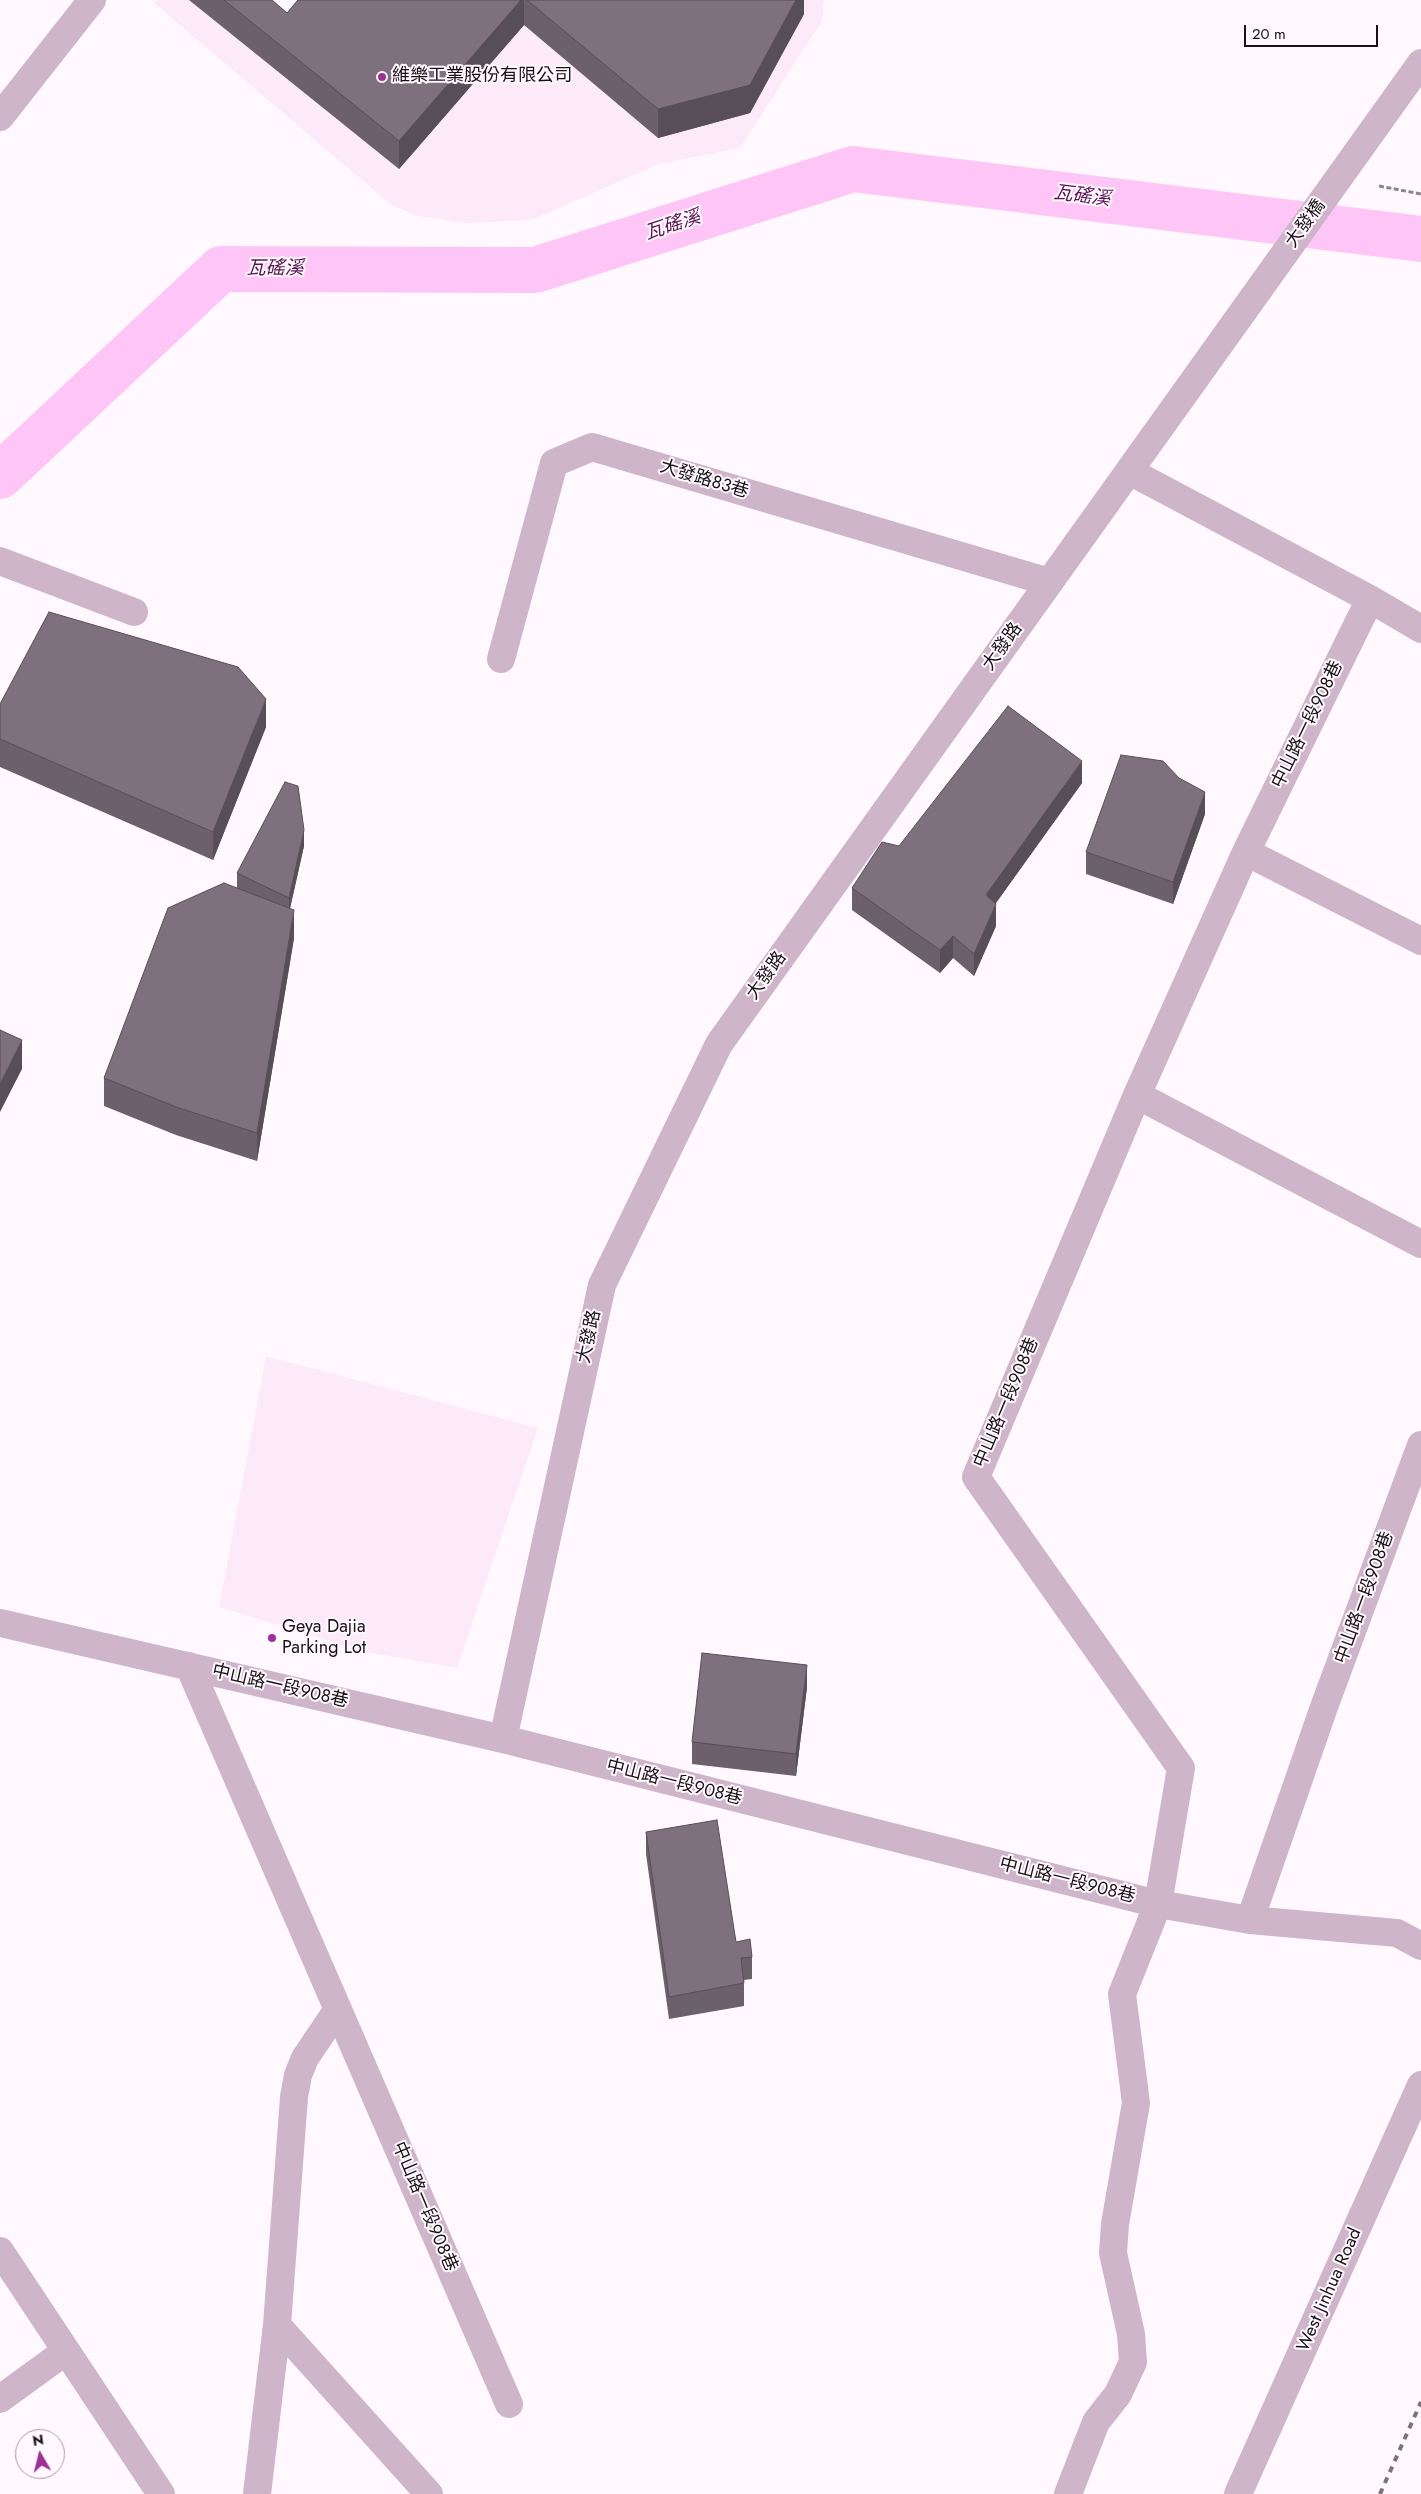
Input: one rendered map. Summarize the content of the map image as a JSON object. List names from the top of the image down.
{
  "streets": {
    "street": [
      "大發橋",
      "大發路83巷",
      "大發路",
      "中山路一段908巷",
      "West Jinhua Road"
    ]
  },
  "crossings": [
    ["大發橋", "大發路"],
    ["大發路83巷", "大發路"],
    ["大發路", "中山路一段908巷"]
  ],
  "water": ["瓦磘溪"],
  "places": ["維樂工業股份有限公司", "Geya Dajia Parking Lot"],
  "scale_bar": "20 m",
  "north": "top"
}
